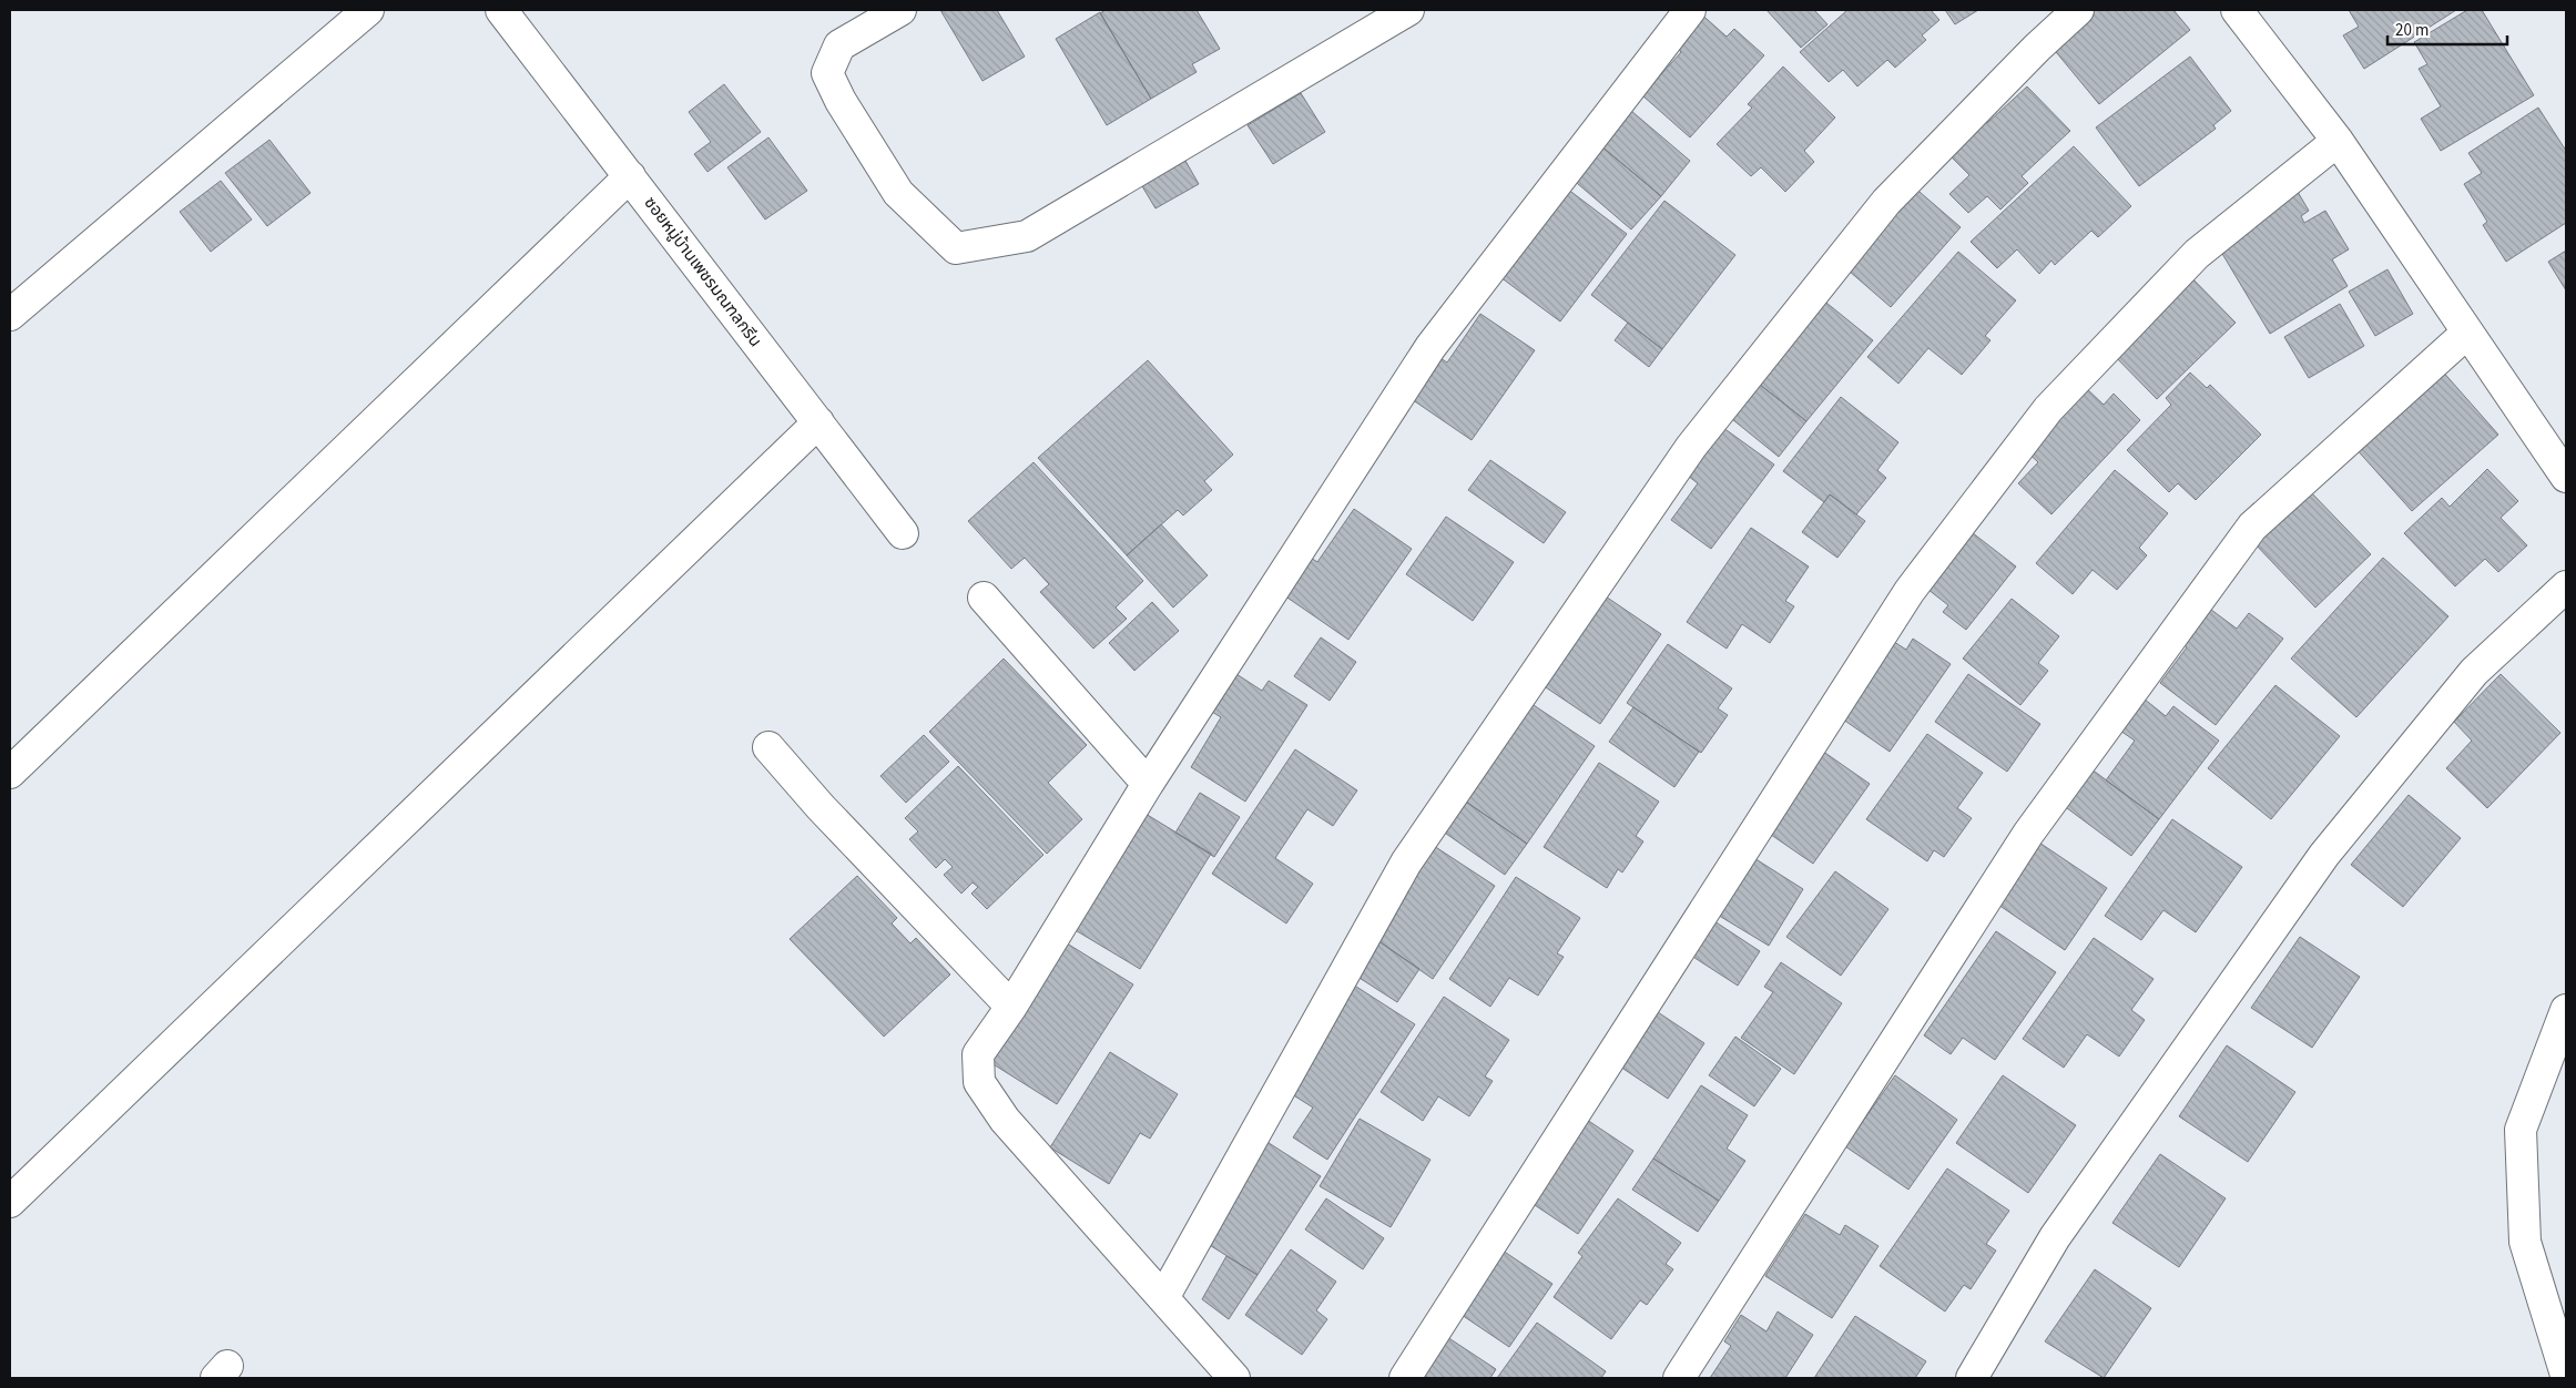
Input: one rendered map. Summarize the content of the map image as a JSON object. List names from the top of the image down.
{
  "streets": {
    "street": ["ซอยหมู่บ้านเพชรมณฑลกรีน"]
  },
  "scale_bar": "20 m"
}
